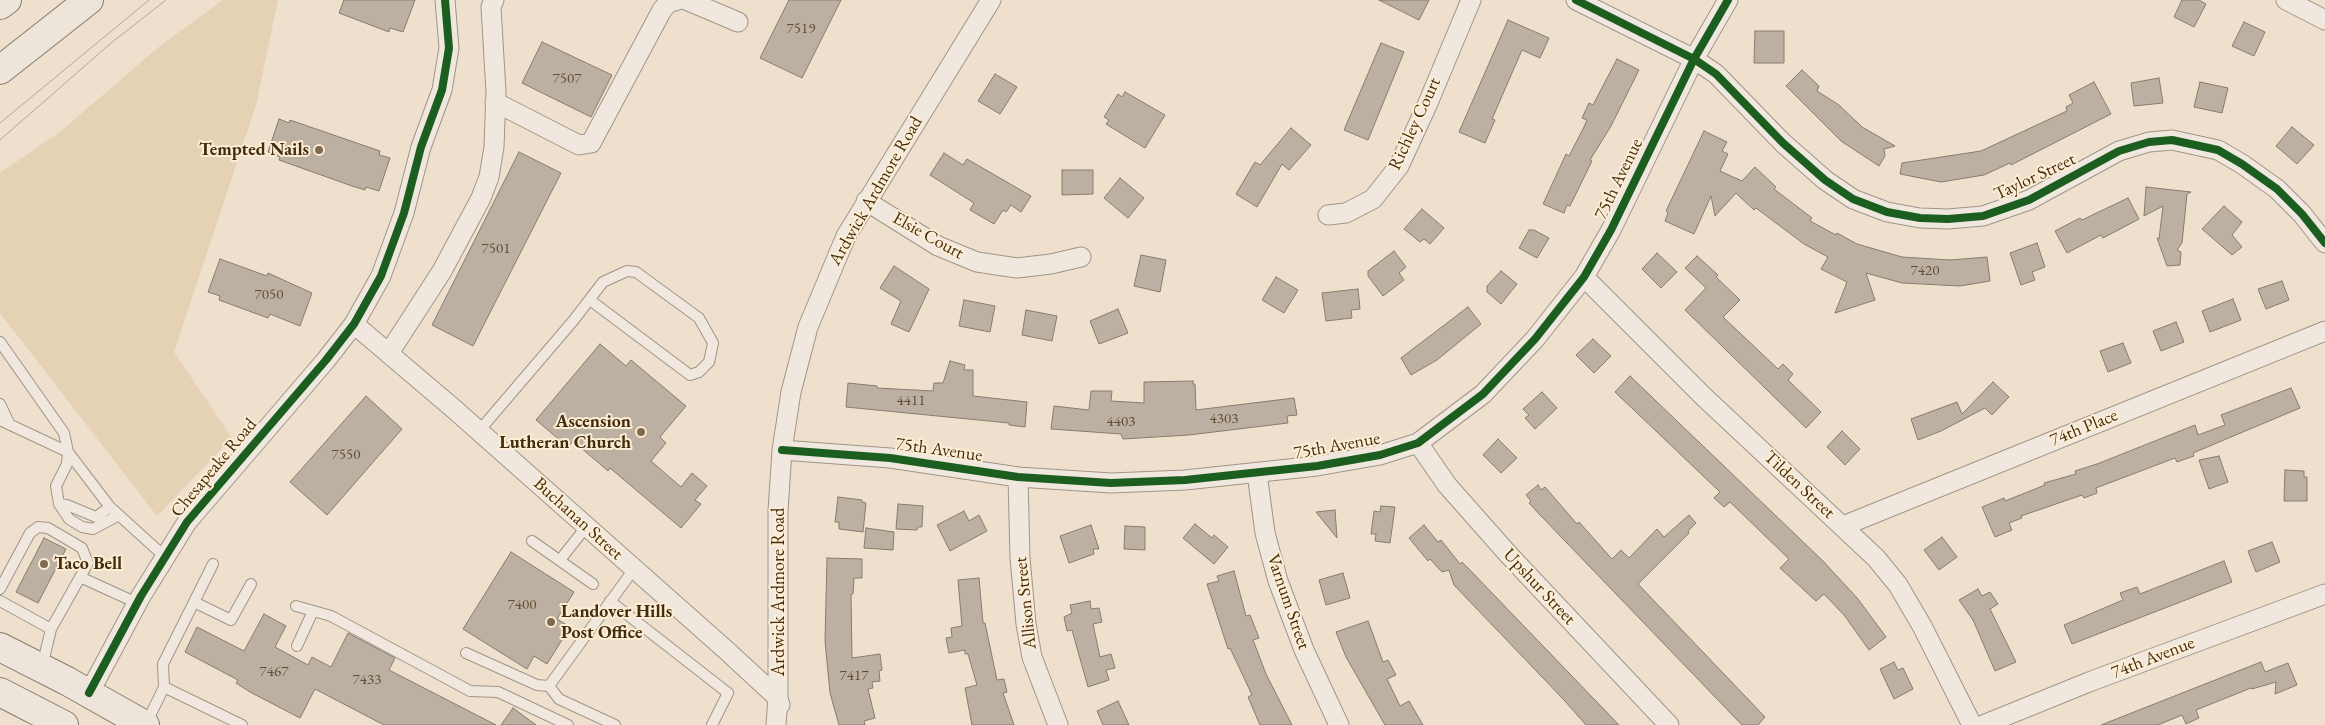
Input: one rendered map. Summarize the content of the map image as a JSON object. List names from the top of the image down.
{
  "streets": {
    "street": [
      "Richley Court",
      "Taylor Street",
      "75th Avenue",
      "Ardwick Ardmore Road",
      "Elsie Court",
      "74th Place",
      "Chesapeake Road",
      "Tilden Street",
      "Buchanan Street",
      "Upshur Street",
      "Varnum Street",
      "Allison Street",
      "74th Avenue"
    ]
  },
  "crossings": [
    ["Taylor Street", "75th Avenue"],
    ["75th Avenue", "Ardwick Ardmore Road"],
    ["75th Avenue", "Tilden Street"],
    ["75th Avenue", "Upshur Street"],
    ["75th Avenue", "Varnum Street"],
    ["75th Avenue", "Allison Street"],
    ["Ardwick Ardmore Road", "Elsie Court"],
    ["Ardwick Ardmore Road", "Buchanan Street"],
    ["74th Place", "Tilden Street"],
    ["Chesapeake Road", "Buchanan Street"]
  ],
  "places": [
    "Tempted Nails",
    "Ascension Lutheran Church",
    "Taco Bell",
    "Landover Hills Post Office"
  ],
  "house_numbers": [
    "7519",
    "7507",
    "7501",
    "7420",
    "7050",
    "4411",
    "4303",
    "4403",
    "7550",
    "7400",
    "7467",
    "7417",
    "7433"
  ]
}
